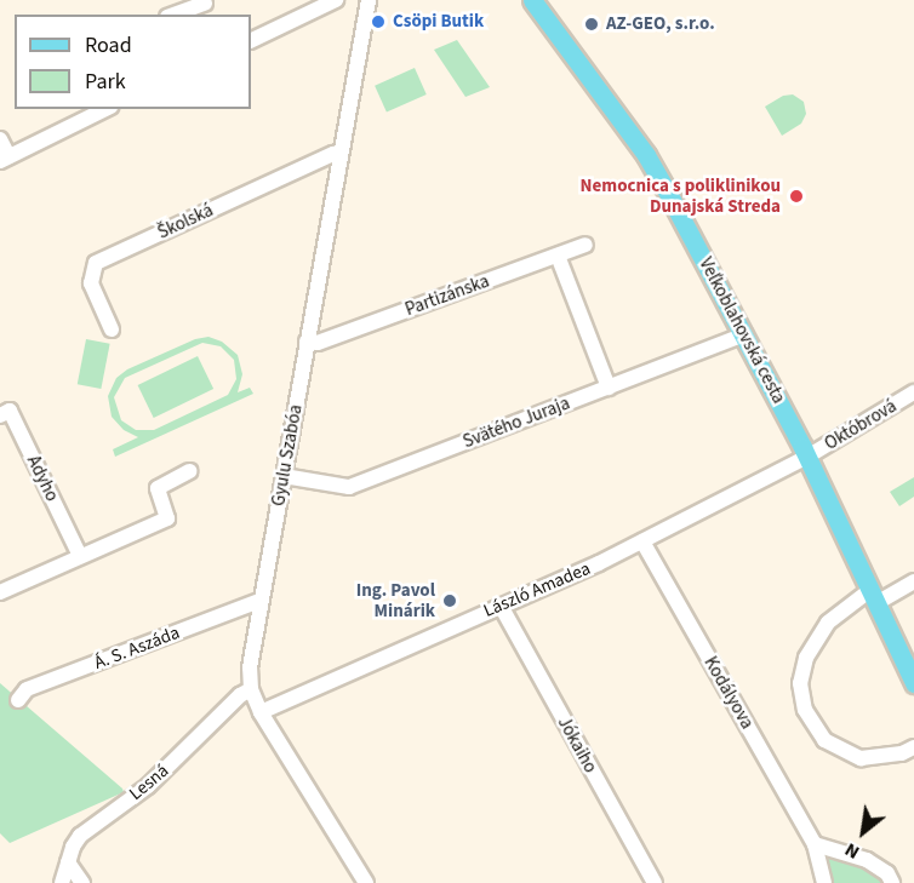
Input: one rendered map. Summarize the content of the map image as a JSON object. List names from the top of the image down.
{
  "streets": {
    "main road": ["Veľkoblahovská cesta"],
    "street": [
      "Školská",
      "Partizánska",
      "Svätého Juraja",
      "Októbrová",
      "Gyulu Szabóa",
      "Adyho",
      "László Amadea",
      "Á. S. Aszáda",
      "Kodályova",
      "Jókaiho",
      "Lesná"
    ]
  },
  "crossings": [
    ["Školská", "Gyulu Szabóa"],
    ["Partizánska", "Gyulu Szabóa"],
    ["Veľkoblahovská cesta", "Svätého Juraja"],
    ["Veľkoblahovská cesta", "Októbrová"],
    ["Veľkoblahovská cesta", "László Amadea"],
    ["Svätého Juraja", "Gyulu Szabóa"],
    ["Októbrová", "László Amadea"],
    ["Gyulu Szabóa", "László Amadea"],
    ["Gyulu Szabóa", "Á. S. Aszáda"],
    ["Gyulu Szabóa", "Lesná"],
    ["László Amadea", "Kodályova"],
    ["László Amadea", "Jókaiho"]
  ],
  "places": [
    "Csöpi Butik",
    "AZ-GEO, s.r.o.",
    "Nemocnica s poliklinikou Dunajská Streda",
    "Ing. Pavol Minárik"
  ],
  "legend": ["Road", "Park"],
  "north": "bottom left"
}
